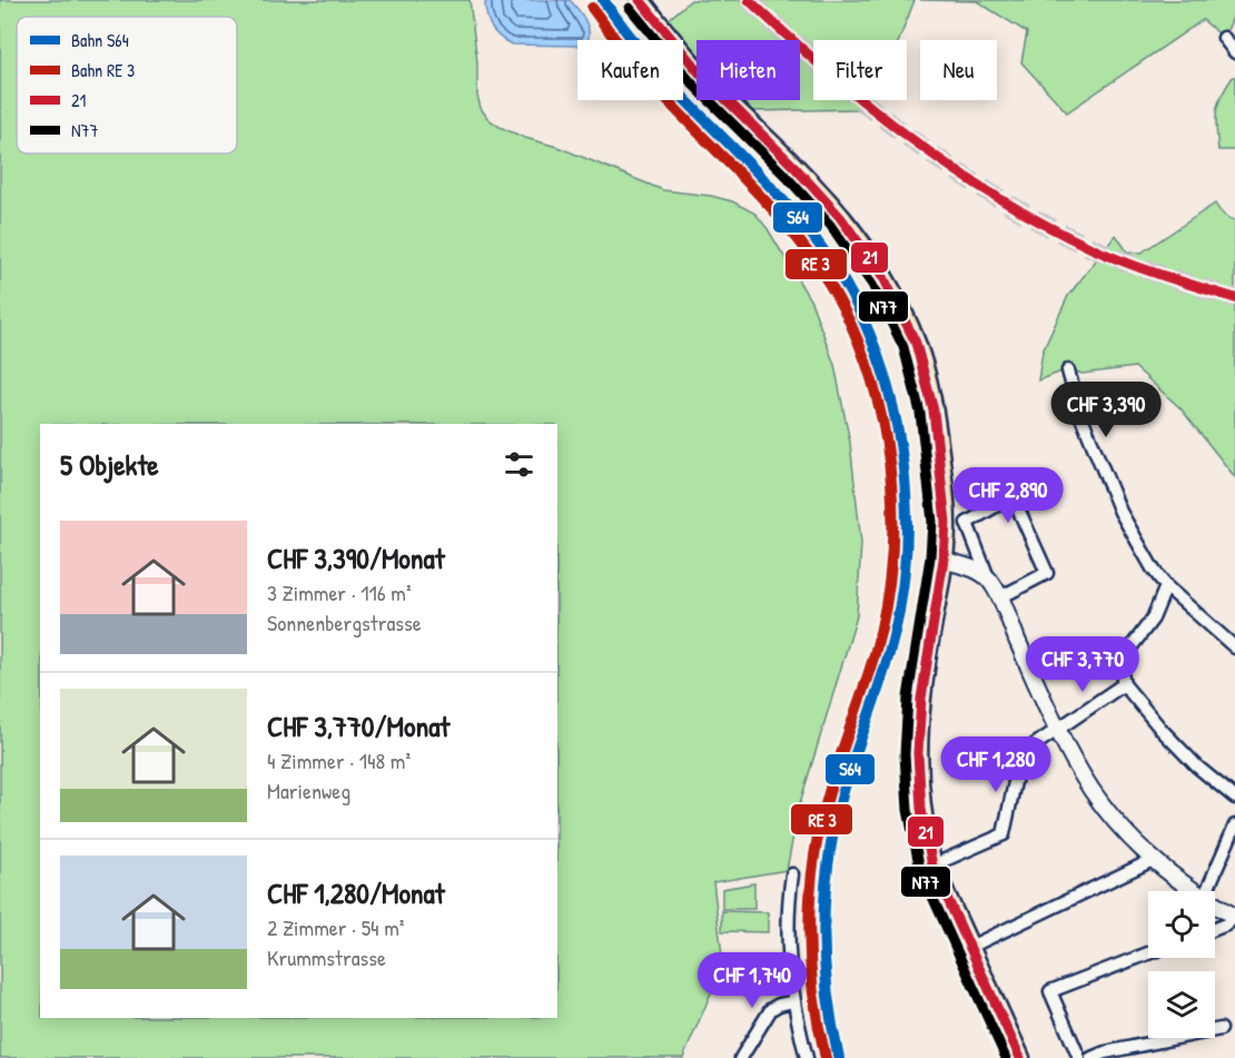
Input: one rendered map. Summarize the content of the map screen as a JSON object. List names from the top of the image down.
{
  "lines": ["rail line S64", "transit line 21", "transit line N77"],
  "legend": [
    "Bahn S64",
    "Bahn RE 3",
    "21",
    "N77"
  ],
  "page": {
    "chip": [
      "Kaufen",
      "Mieten",
      "Filter",
      "Neu"
    ],
    "price": [
      "CHF 3,390",
      "CHF 2,890",
      "CHF 3,770",
      "CHF 1,280",
      "CHF 1,740"
    ],
    "heading": "5 Objekte",
    "list": [
      {
        "name": "CHF 3,390/Monat",
        "note": "3 Zimmer · 116 m² · Sonnenbergstrasse"
      },
      {
        "name": "CHF 3,770/Monat",
        "note": "4 Zimmer · 148 m² · Marienweg"
      },
      {
        "name": "CHF 1,280/Monat",
        "note": "2 Zimmer · 54 m² · Krummstrasse"
      }
    ]
  }
}
